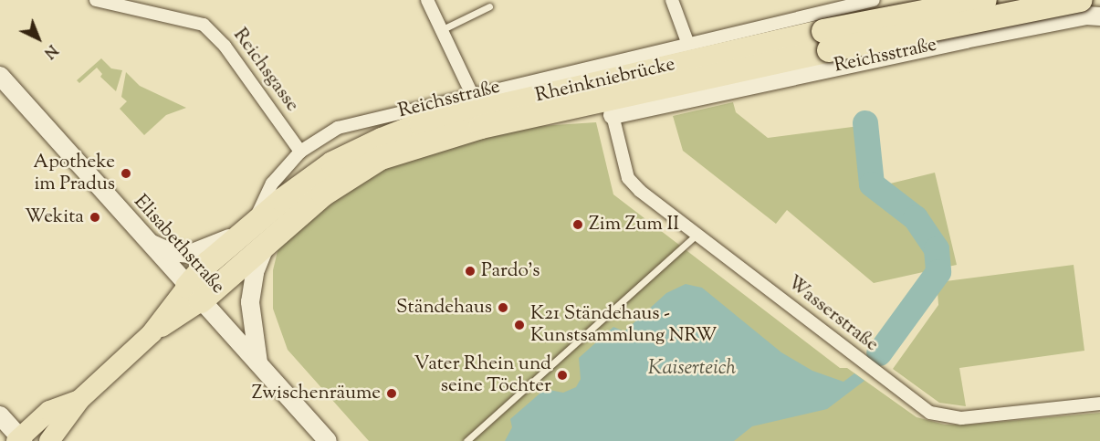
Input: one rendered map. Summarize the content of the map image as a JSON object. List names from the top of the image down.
{
  "streets": {
    "highway": ["Reichsstraße", "Rheinkniebrücke"],
    "main road": ["Elisabethstraße"],
    "street": ["Reichsgasse", "Wasserstraße"]
  },
  "crossings": [
    ["Reichsstraße", "Reichsgasse"],
    ["Reichsstraße", "Rheinkniebrücke"],
    ["Reichsstraße", "Elisabethstraße"],
    ["Reichsstraße", "Wasserstraße"]
  ],
  "water": ["Kaiserteich"],
  "places": [
    "Apotheke im Pradus",
    "Wekita",
    "Zim Zum II",
    "Pardo's",
    "Ständehaus",
    "K21 Ständehaus - Kunstsammlung NRW",
    "Vater Rhein und seine Töchter",
    "Zwischenräume"
  ],
  "north": "bottom right"
}
